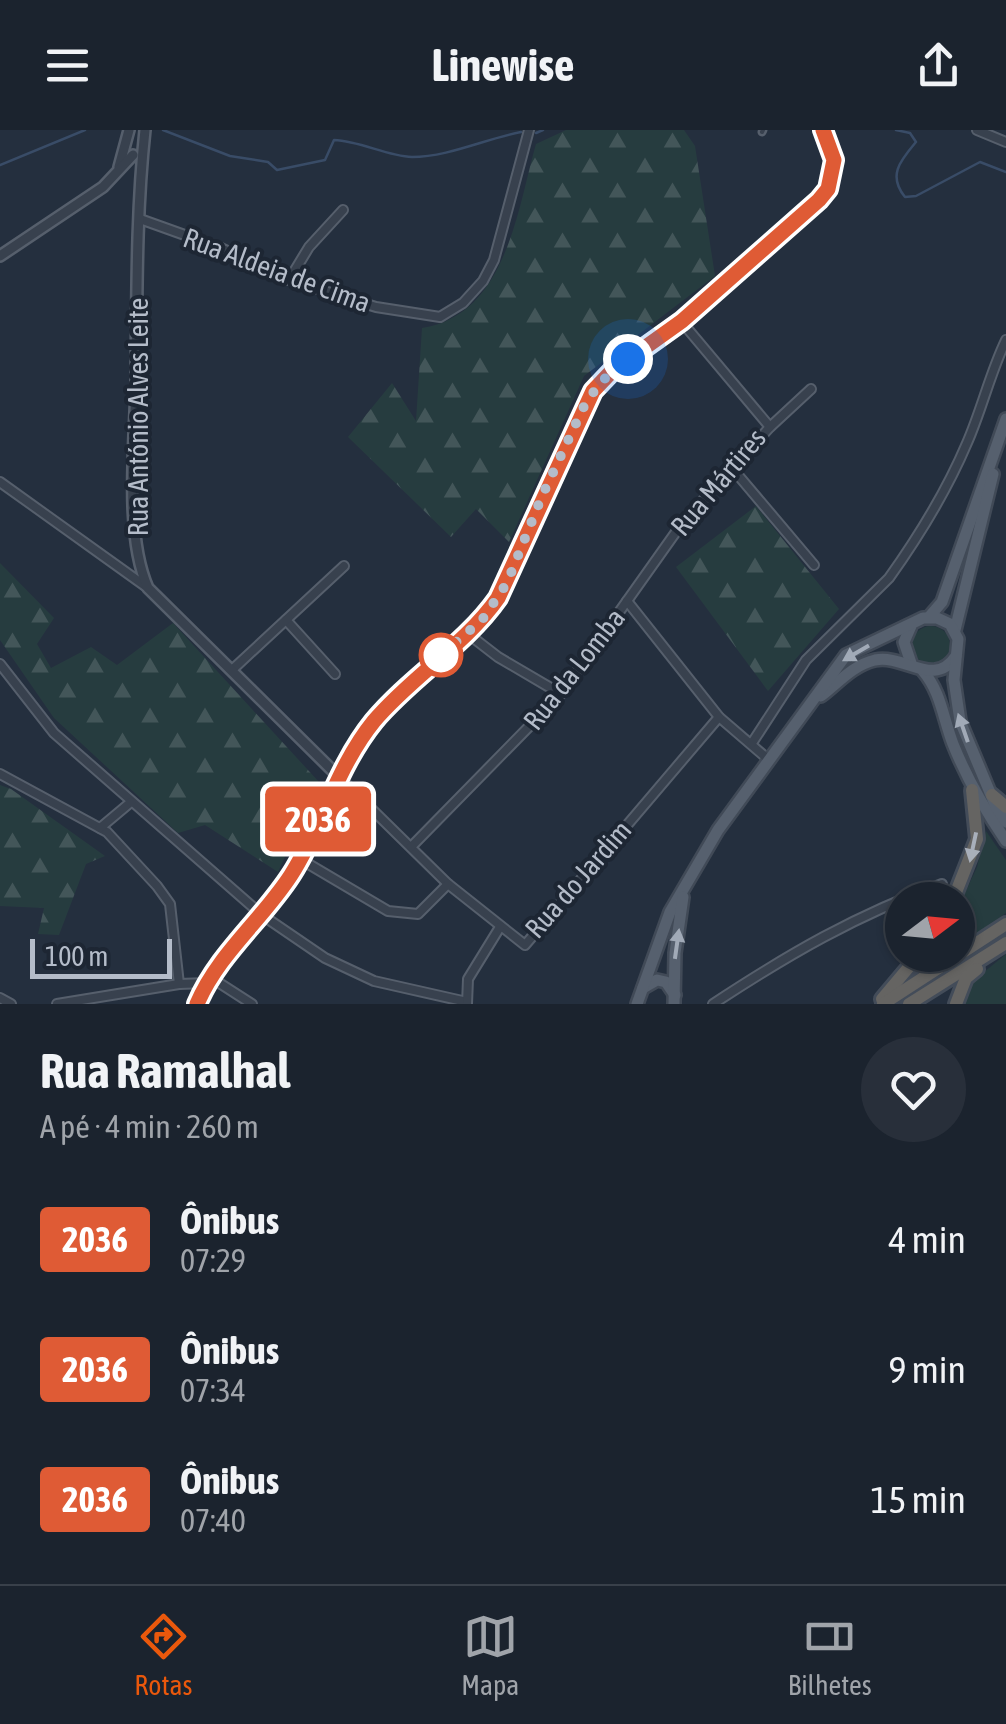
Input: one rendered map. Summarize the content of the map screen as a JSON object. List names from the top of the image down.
{
  "streets": {
    "street": [
      "Rua Aldeia de Cima",
      "Rua António Alves Leite",
      "Rua Mártires",
      "Rua da Lomba",
      "Rua do Jardim"
    ]
  },
  "crossings": [
    ["Rua Aldeia de Cima", "Rua António Alves Leite"],
    ["Rua Mártires", "Rua da Lomba"],
    ["Rua da Lomba", "Rua do Jardim"]
  ],
  "lines": ["bus line 2036"],
  "scale_bar": "100 m",
  "north": "right",
  "page": {
    "header": "Linewise",
    "on_map": "2036",
    "scale": "100 m",
    "heading": ["Rua Ramalhal", "A pé · 4 min · 260 m"],
    "list": [
      {
        "mark": "2036",
        "name": "Ônibus",
        "note": "07:29",
        "value": "4 min"
      },
      {
        "mark": "2036",
        "name": "Ônibus",
        "note": "07:34",
        "value": "9 min"
      },
      {
        "mark": "2036",
        "name": "Ônibus",
        "note": "07:40",
        "value": "15 min"
      }
    ],
    "tabs": ["Rotas", "Mapa", "Bilhetes"]
  }
}
